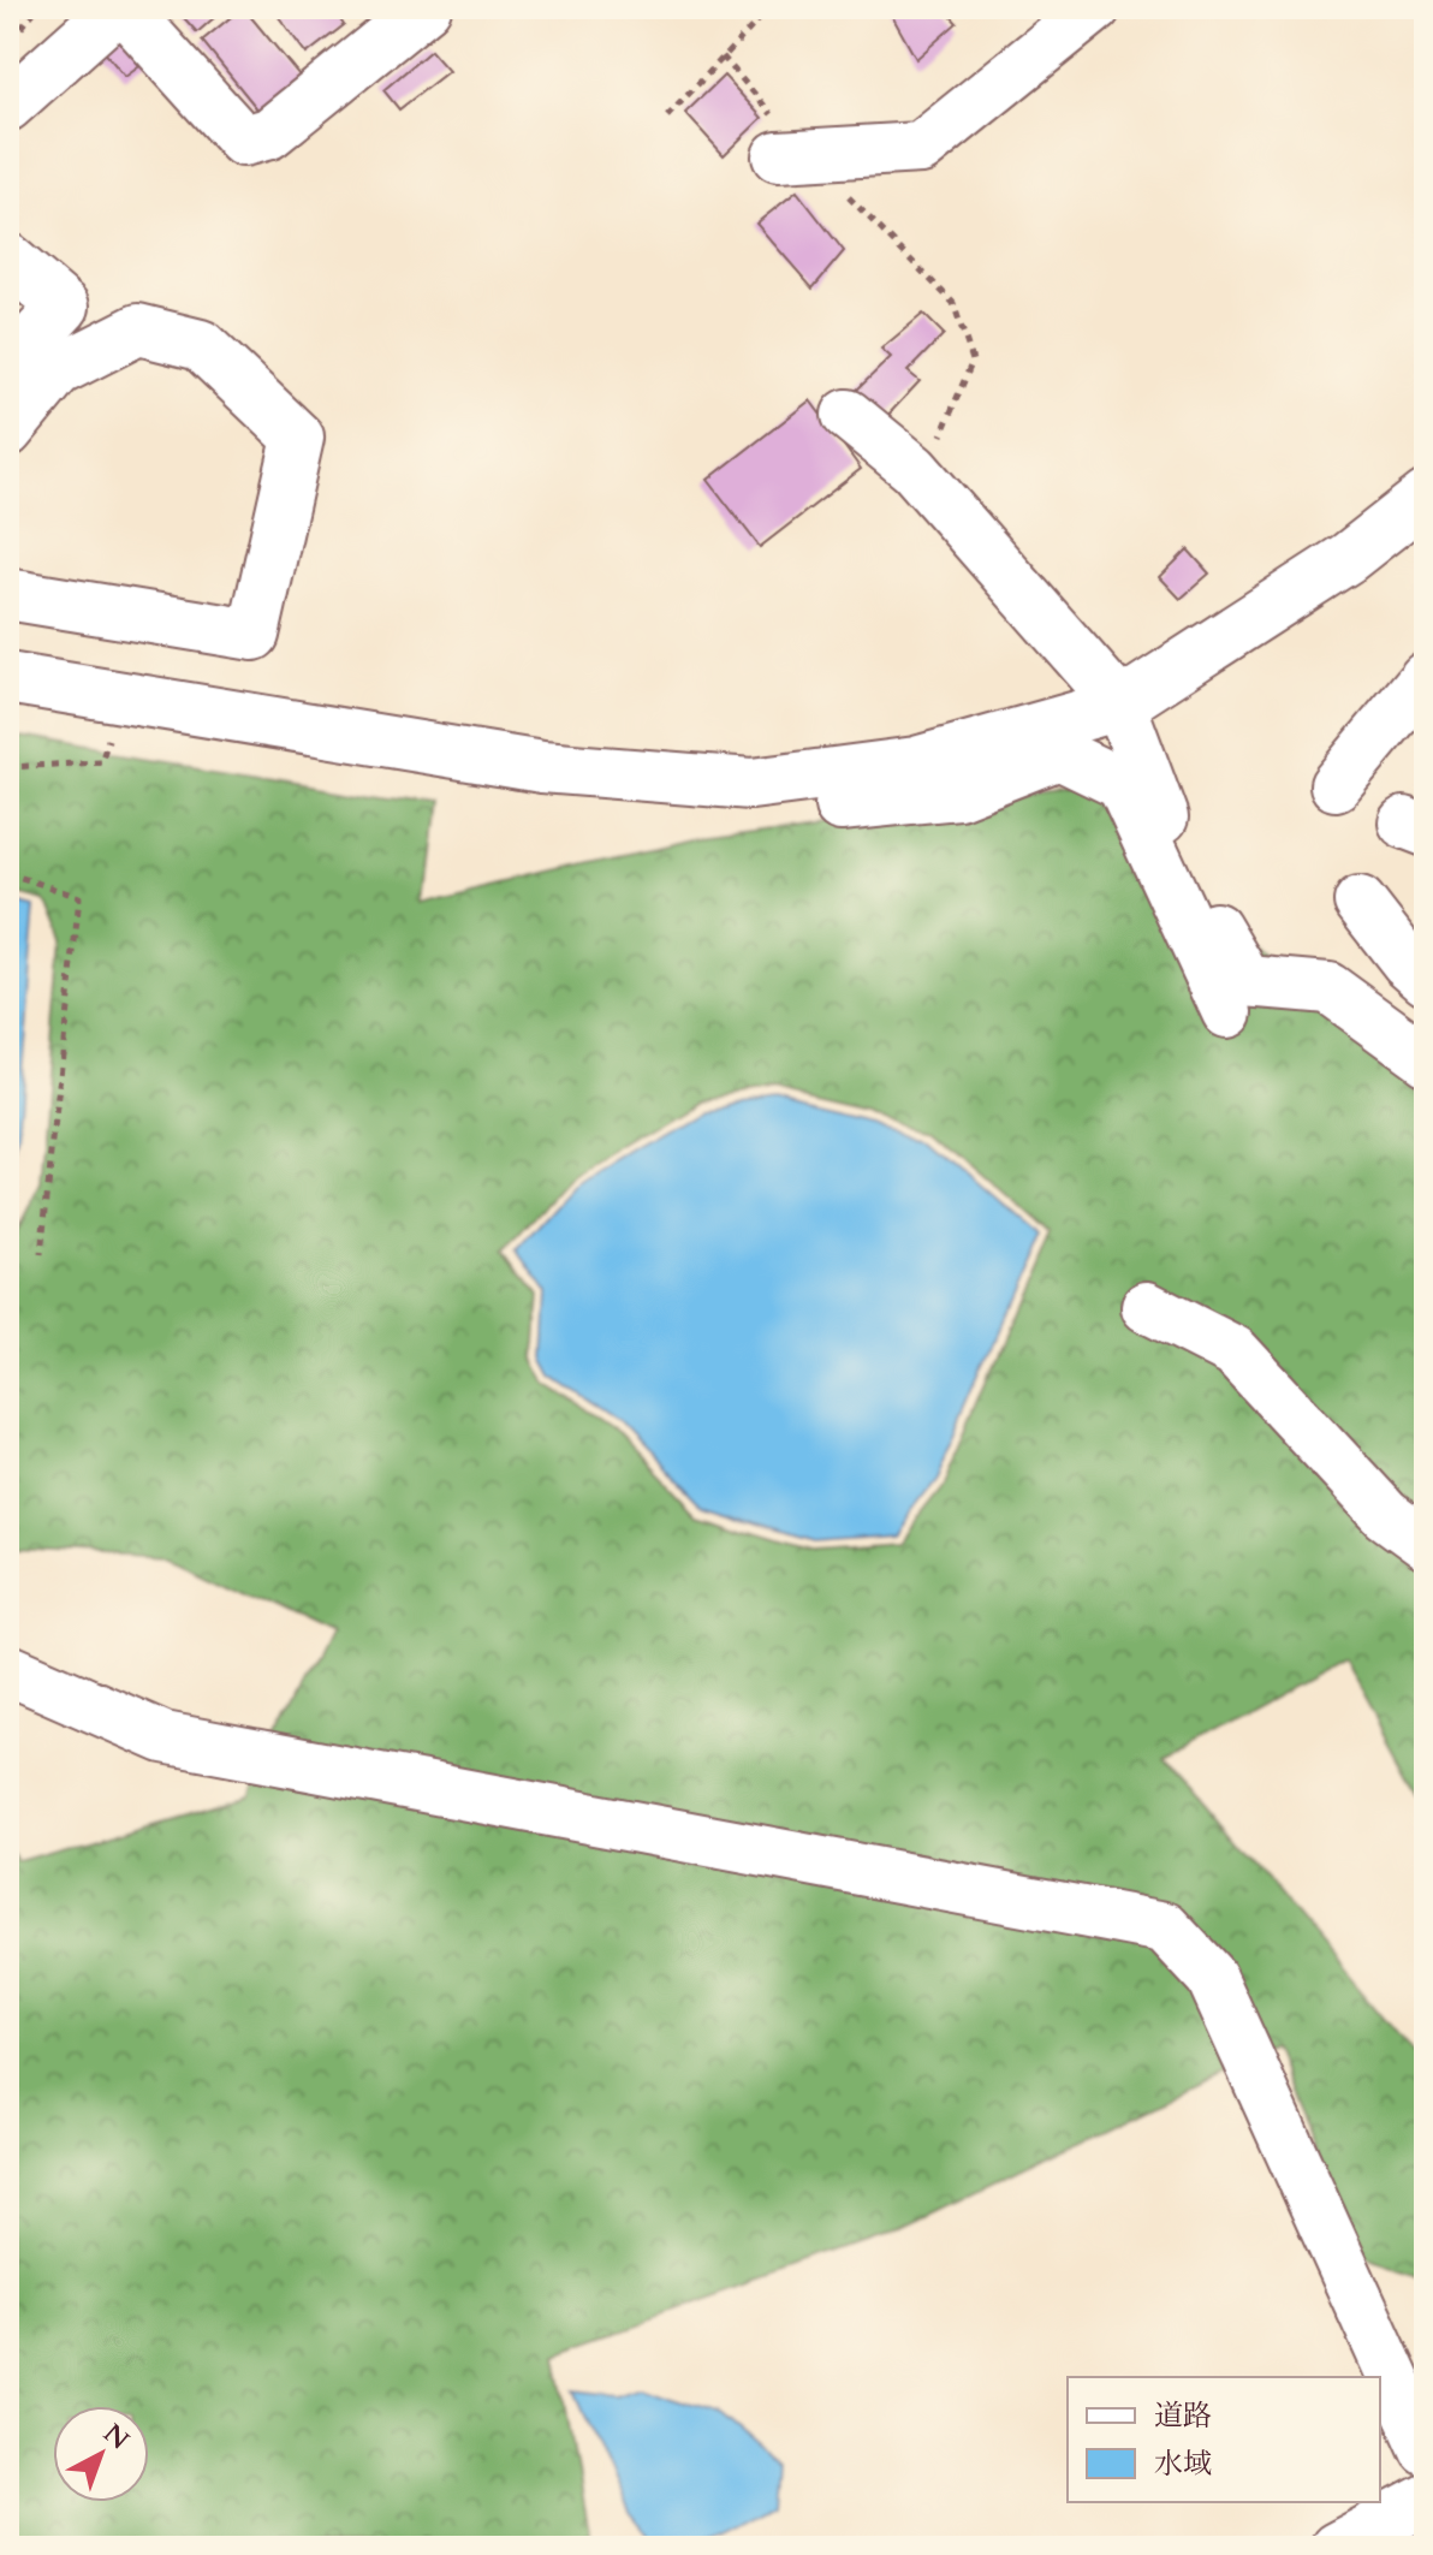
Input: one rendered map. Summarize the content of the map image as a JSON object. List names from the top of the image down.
{
  "legend": ["道路", "水域"],
  "north": "top right"
}
